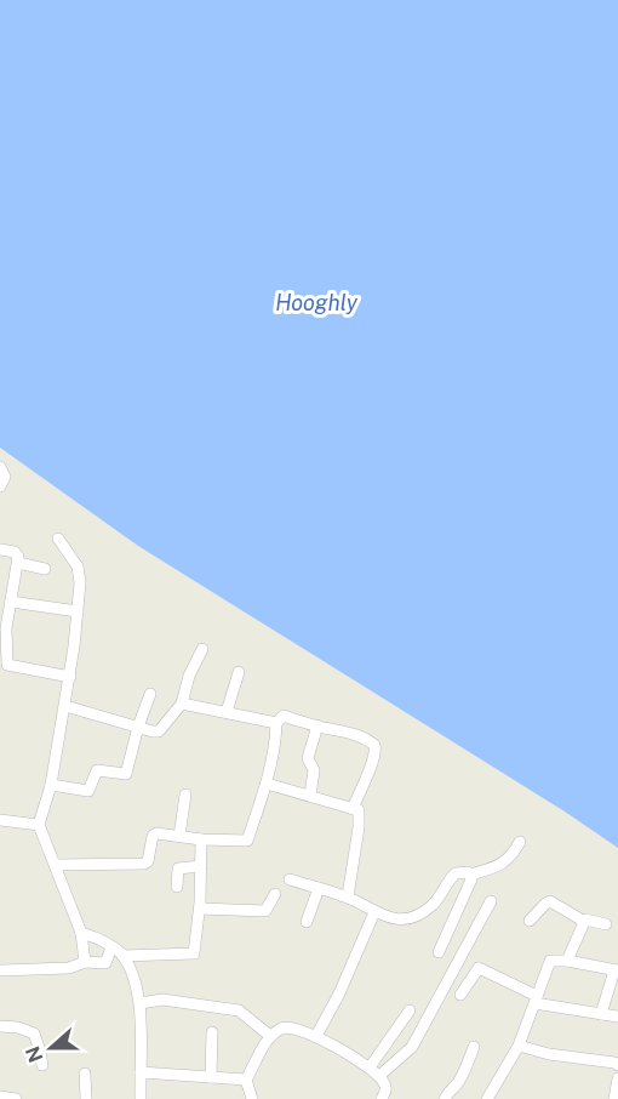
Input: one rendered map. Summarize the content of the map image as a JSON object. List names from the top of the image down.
{
  "water": ["Hooghly"],
  "north": "left"
}
